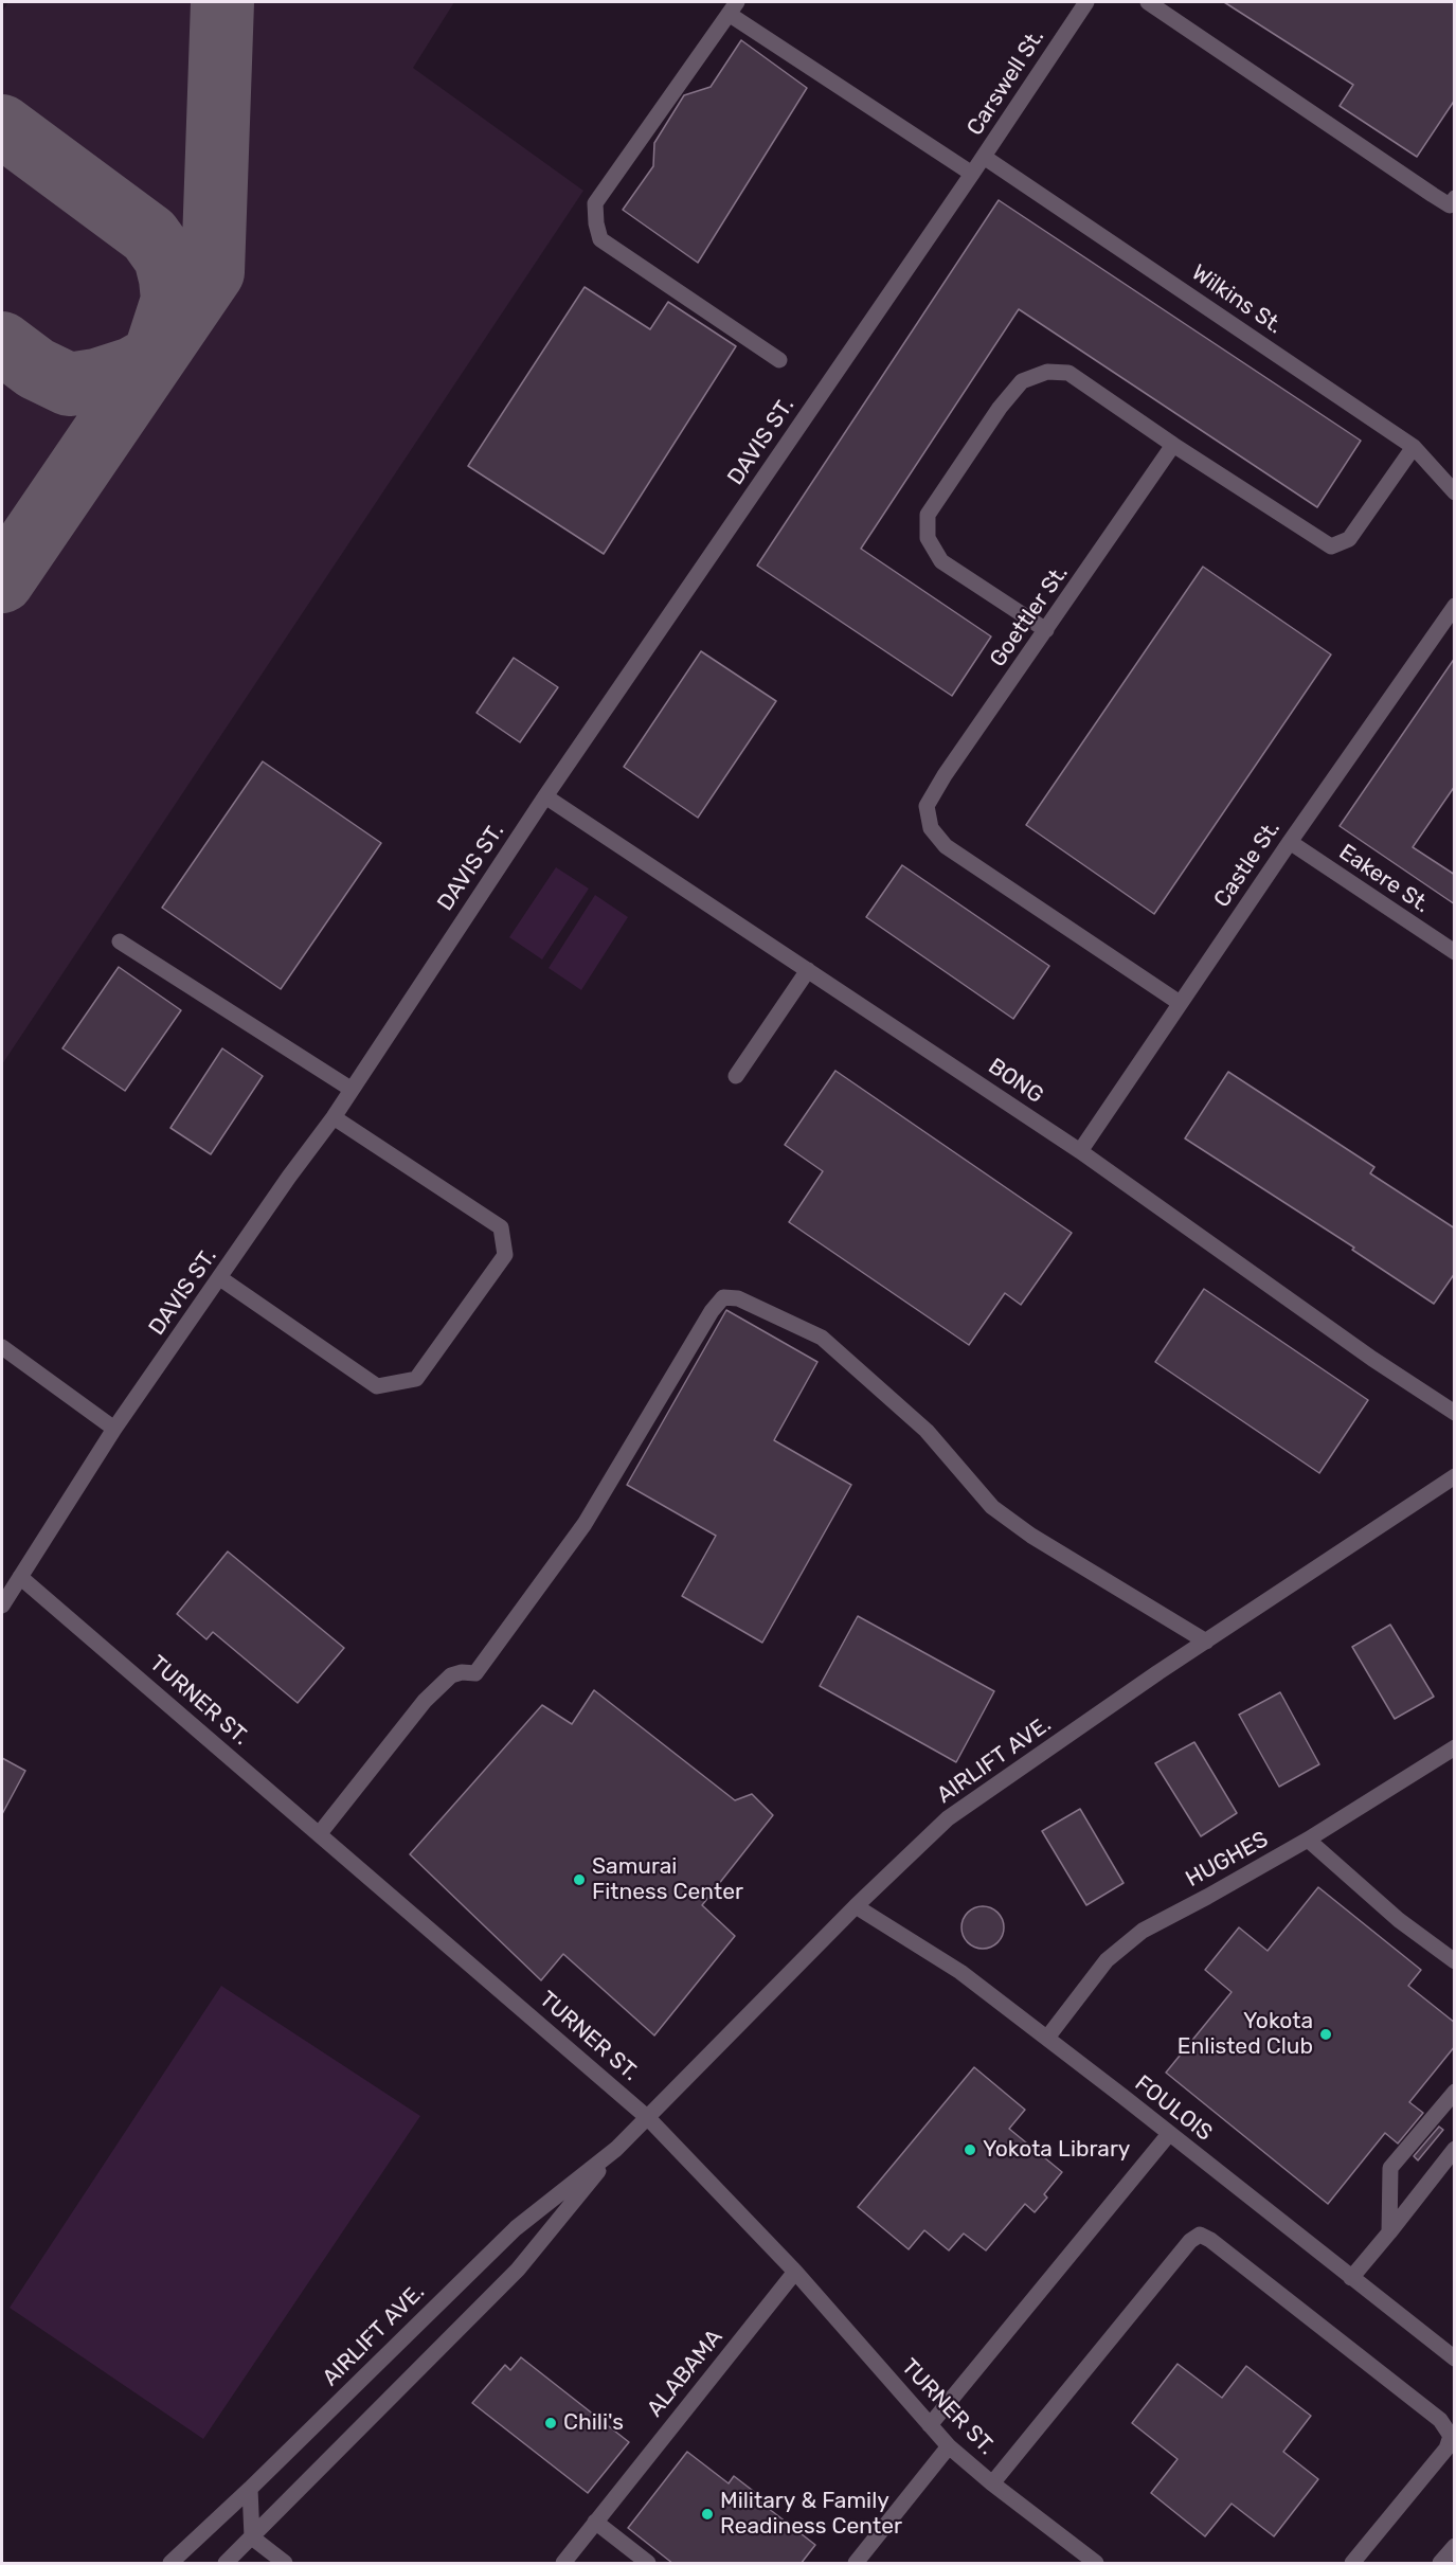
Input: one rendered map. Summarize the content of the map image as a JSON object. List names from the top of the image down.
{
  "streets": {
    "street": [
      "Carswell St.",
      "Wilkins St.",
      "DAVIS ST.",
      "Goettler St.",
      "Castle St.",
      "Eakere St.",
      "BONG",
      "TURNER ST.",
      "AIRLIFT AVE.",
      "HUGHES",
      "FOULOIS",
      "ALABAMA"
    ]
  },
  "crossings": [
    ["Carswell St.", "Wilkins St."],
    ["Carswell St.", "DAVIS ST."],
    ["Wilkins St.", "DAVIS ST."],
    ["DAVIS ST.", "BONG"],
    ["DAVIS ST.", "TURNER ST."],
    ["Goettler St.", "Castle St."],
    ["Castle St.", "Eakere St."],
    ["Castle St.", "BONG"],
    ["TURNER ST.", "AIRLIFT AVE."],
    ["TURNER ST.", "ALABAMA"],
    ["AIRLIFT AVE.", "FOULOIS"],
    ["HUGHES", "FOULOIS"]
  ],
  "places": [
    "Samurai Fitness Center",
    "Yokota Enlisted Club",
    "Yokota Library",
    "Chili's",
    "Military & Family Readiness Center"
  ]
}
